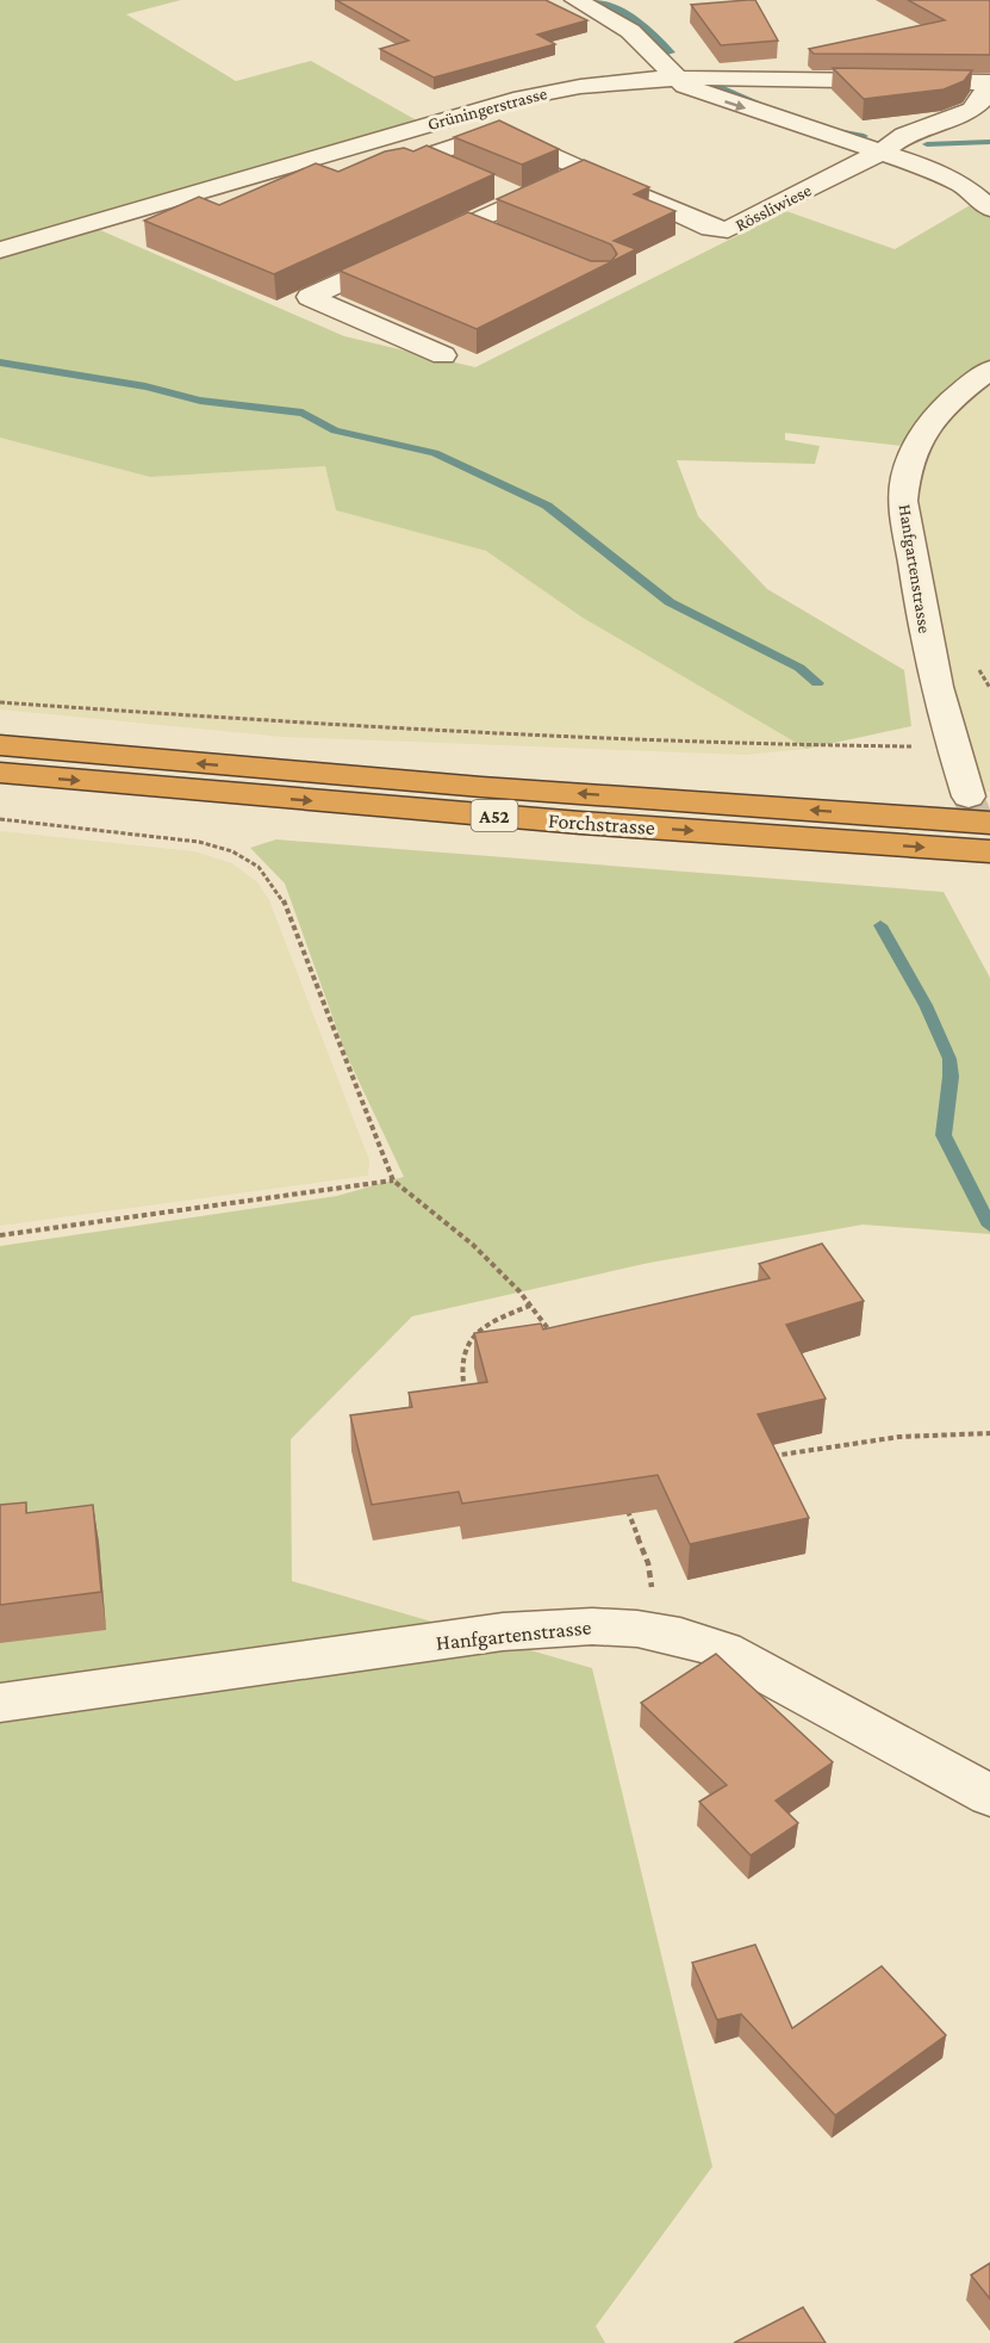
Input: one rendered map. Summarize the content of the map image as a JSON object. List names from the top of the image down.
{
  "streets": {
    "highway": ["A52", "Forchstrasse"],
    "street": ["Grüningerstrasse", "Rössliwiese", "Hanfgartenstrasse"]
  },
  "crossings": [
    ["Grüningerstrasse", "Rössliwiese"]
  ]
}
